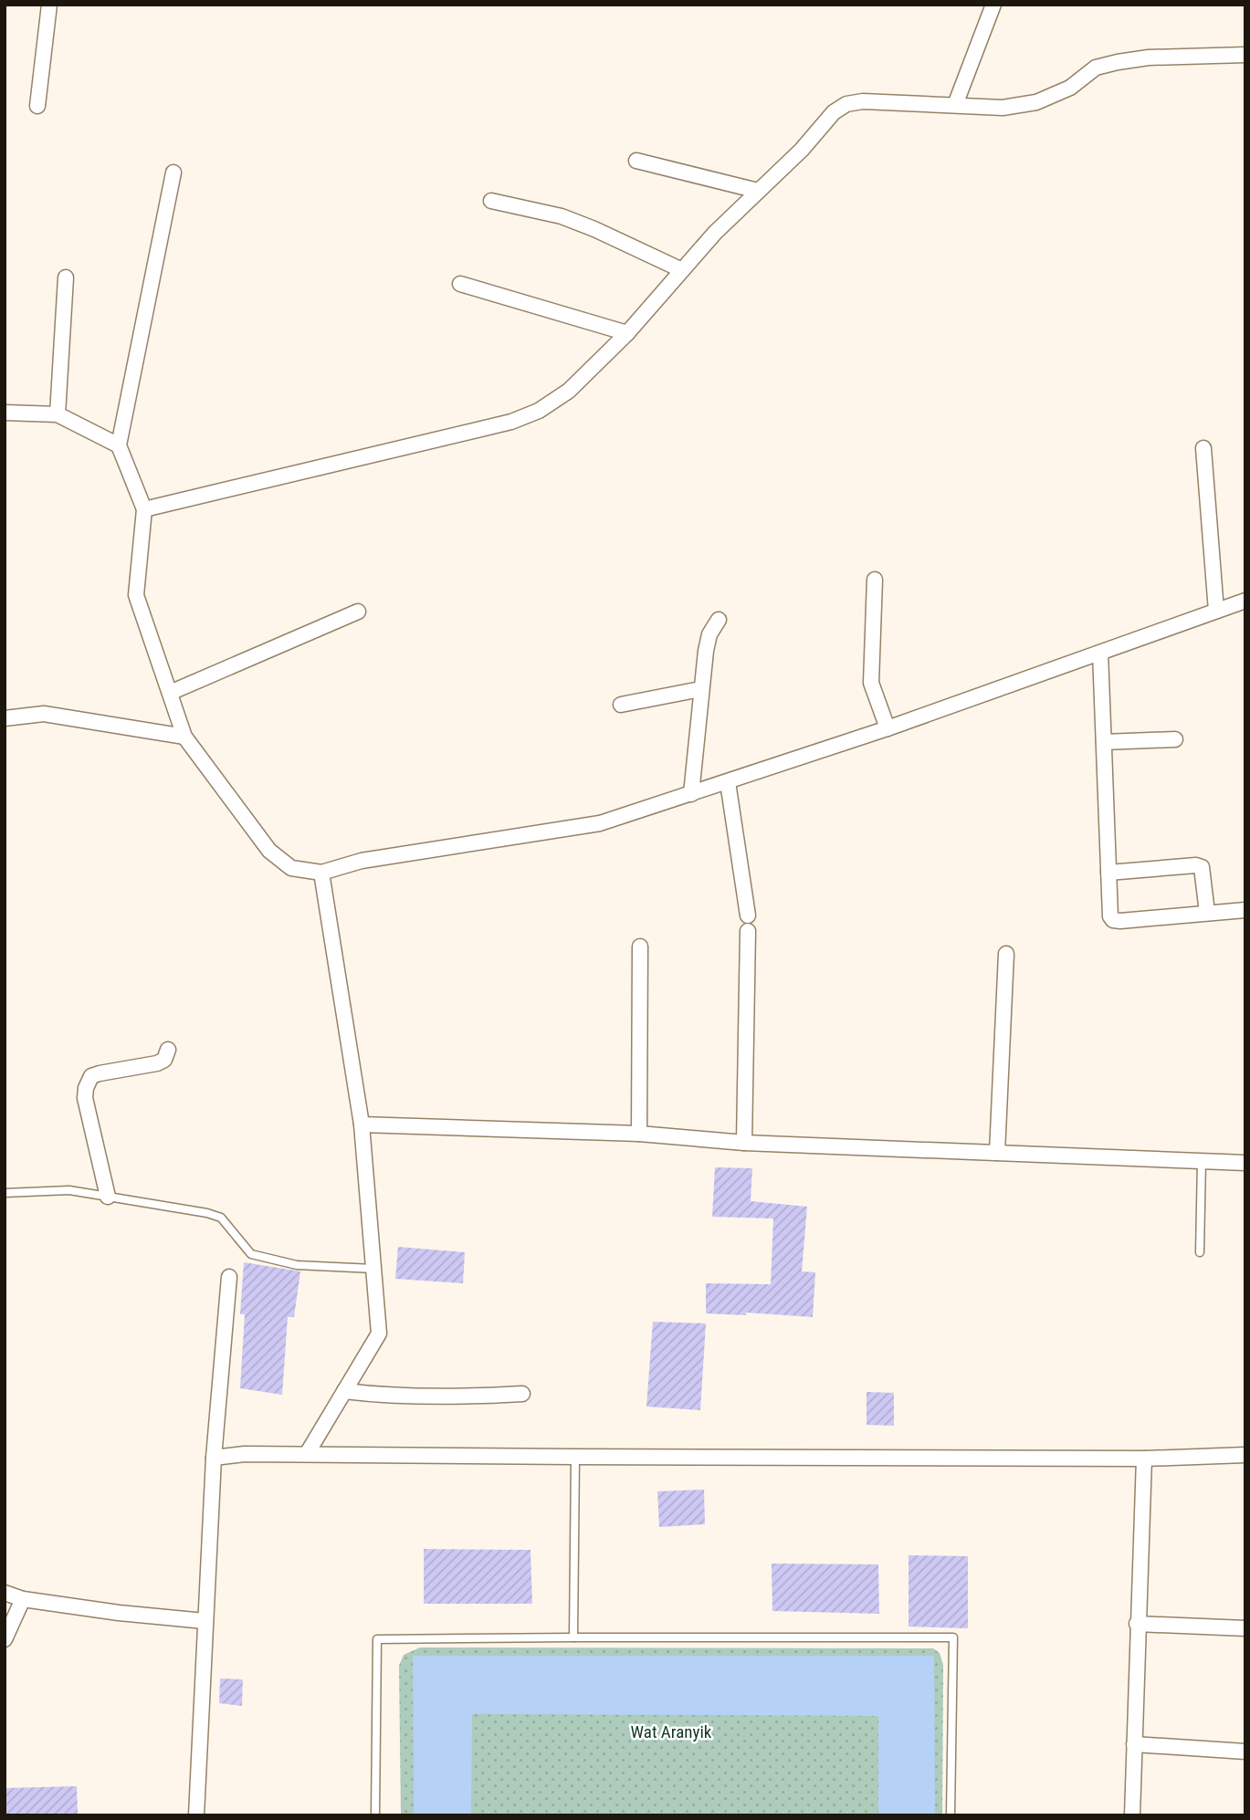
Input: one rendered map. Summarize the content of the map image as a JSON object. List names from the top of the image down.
{
  "parks": ["Wat Aranyik"]
}
